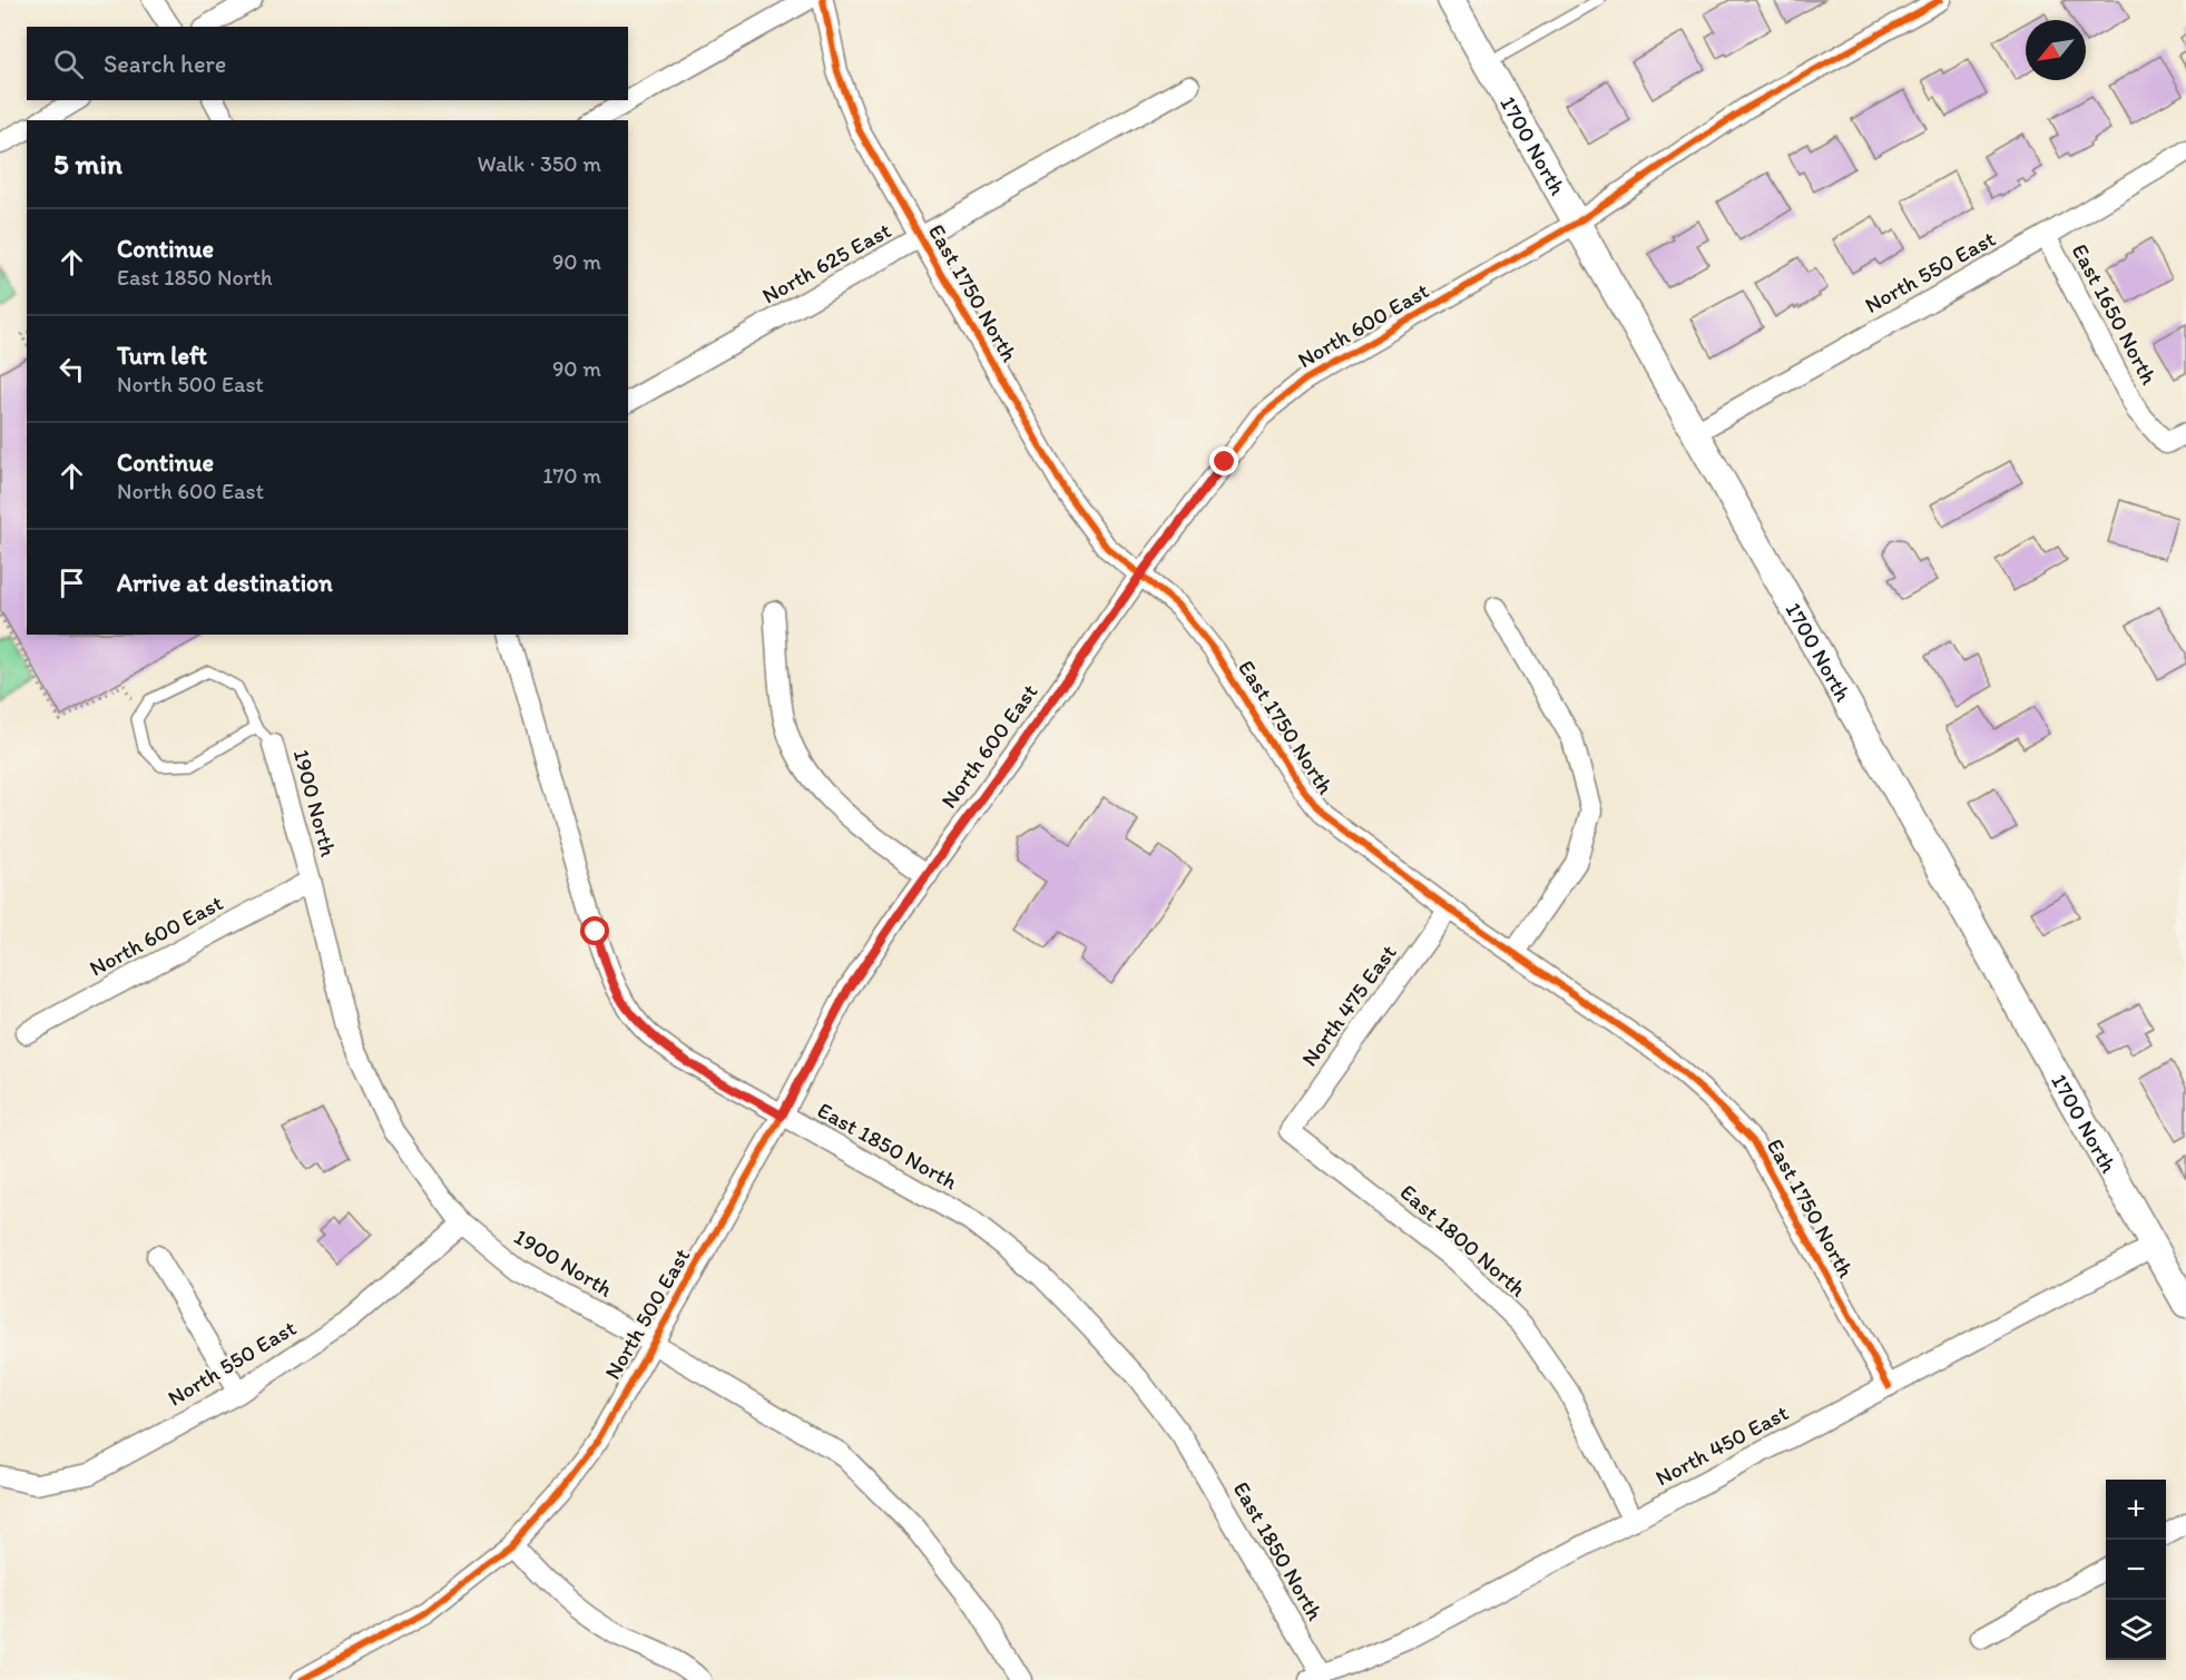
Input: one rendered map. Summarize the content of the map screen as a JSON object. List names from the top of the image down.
{
  "streets": {
    "street": [
      "1700 North",
      "North 625 East",
      "North 550 East",
      "East 1750 North",
      "East 1650 North",
      "North 600 East",
      "1900 North",
      "North 475 East",
      "East 1850 North",
      "East 1800 North",
      "North 500 East",
      "North 450 East"
    ]
  },
  "crossings": [
    ["1700 North", "North 550 East"],
    ["1700 North", "North 600 East"],
    ["1700 North", "North 450 East"],
    ["North 625 East", "East 1750 North"],
    ["North 550 East", "East 1650 North"],
    ["North 550 East", "1900 North"],
    ["East 1750 North", "North 600 East"],
    ["East 1750 North", "North 475 East"],
    ["East 1750 North", "North 450 East"],
    ["North 600 East", "1900 North"],
    ["North 600 East", "North 500 East"],
    ["1900 North", "North 500 East"],
    ["North 475 East", "East 1800 North"],
    ["East 1850 North", "North 500 East"],
    ["East 1850 North", "North 450 East"],
    ["East 1800 North", "North 450 East"]
  ],
  "north": "bottom left",
  "page": {
    "search": "Search here",
    "heading": ["5 min", "Walk · 350 m"],
    "list": [
      ["Continue", "East 1850 North", "90 m"],
      ["Turn left", "North 500 East", "90 m"],
      ["Continue", "North 600 East", "170 m"],
      "Arrive at destination"
    ],
    "map_buttons": ["+", "−"]
  }
}
